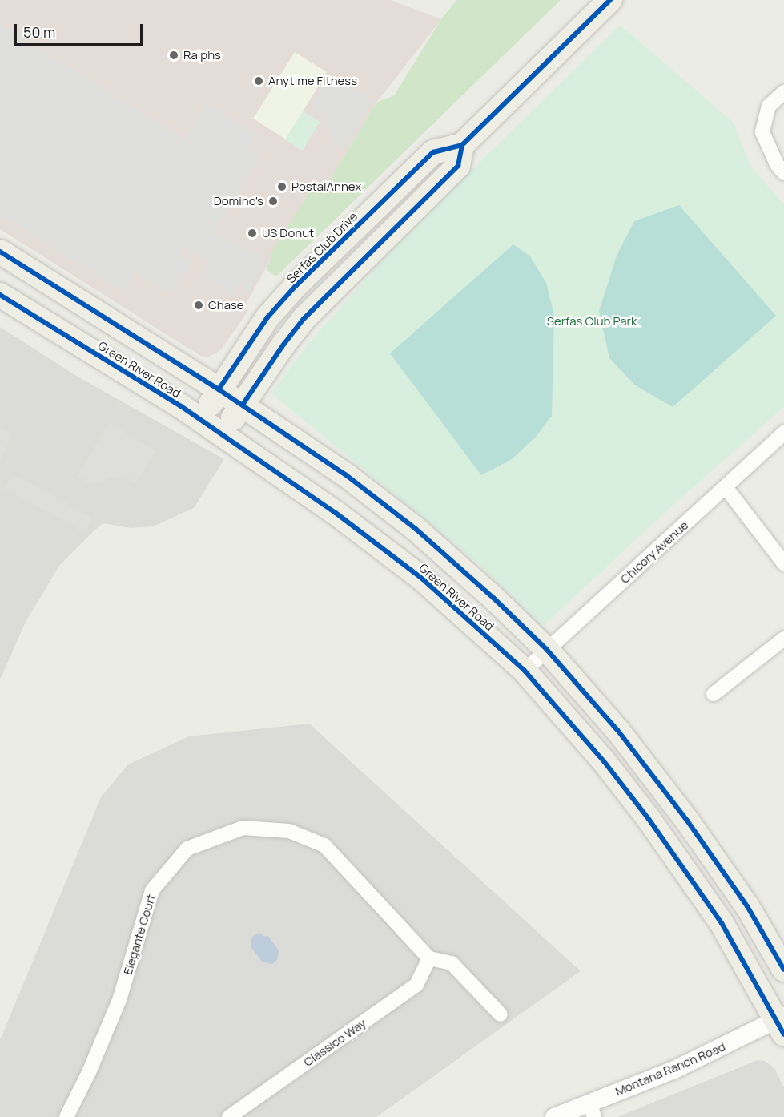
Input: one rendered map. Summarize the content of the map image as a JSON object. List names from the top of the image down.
{
  "streets": {
    "main road": ["Serfas Club Drive", "Green River Road"],
    "street": [
      "Chicory Avenue",
      "Elegante Court",
      "Classico Way",
      "Montana Ranch Road"
    ]
  },
  "crossings": [
    ["Serfas Club Drive", "Green River Road"],
    ["Green River Road", "Chicory Avenue"],
    ["Green River Road", "Montana Ranch Road"],
    ["Elegante Court", "Classico Way"]
  ],
  "parks": ["Serfas Club Park"],
  "places": [
    "Ralphs",
    "Anytime Fitness",
    "PostalAnnex",
    "Domino's",
    "US Donut",
    "Chase"
  ],
  "scale_bar": "50 m"
}
